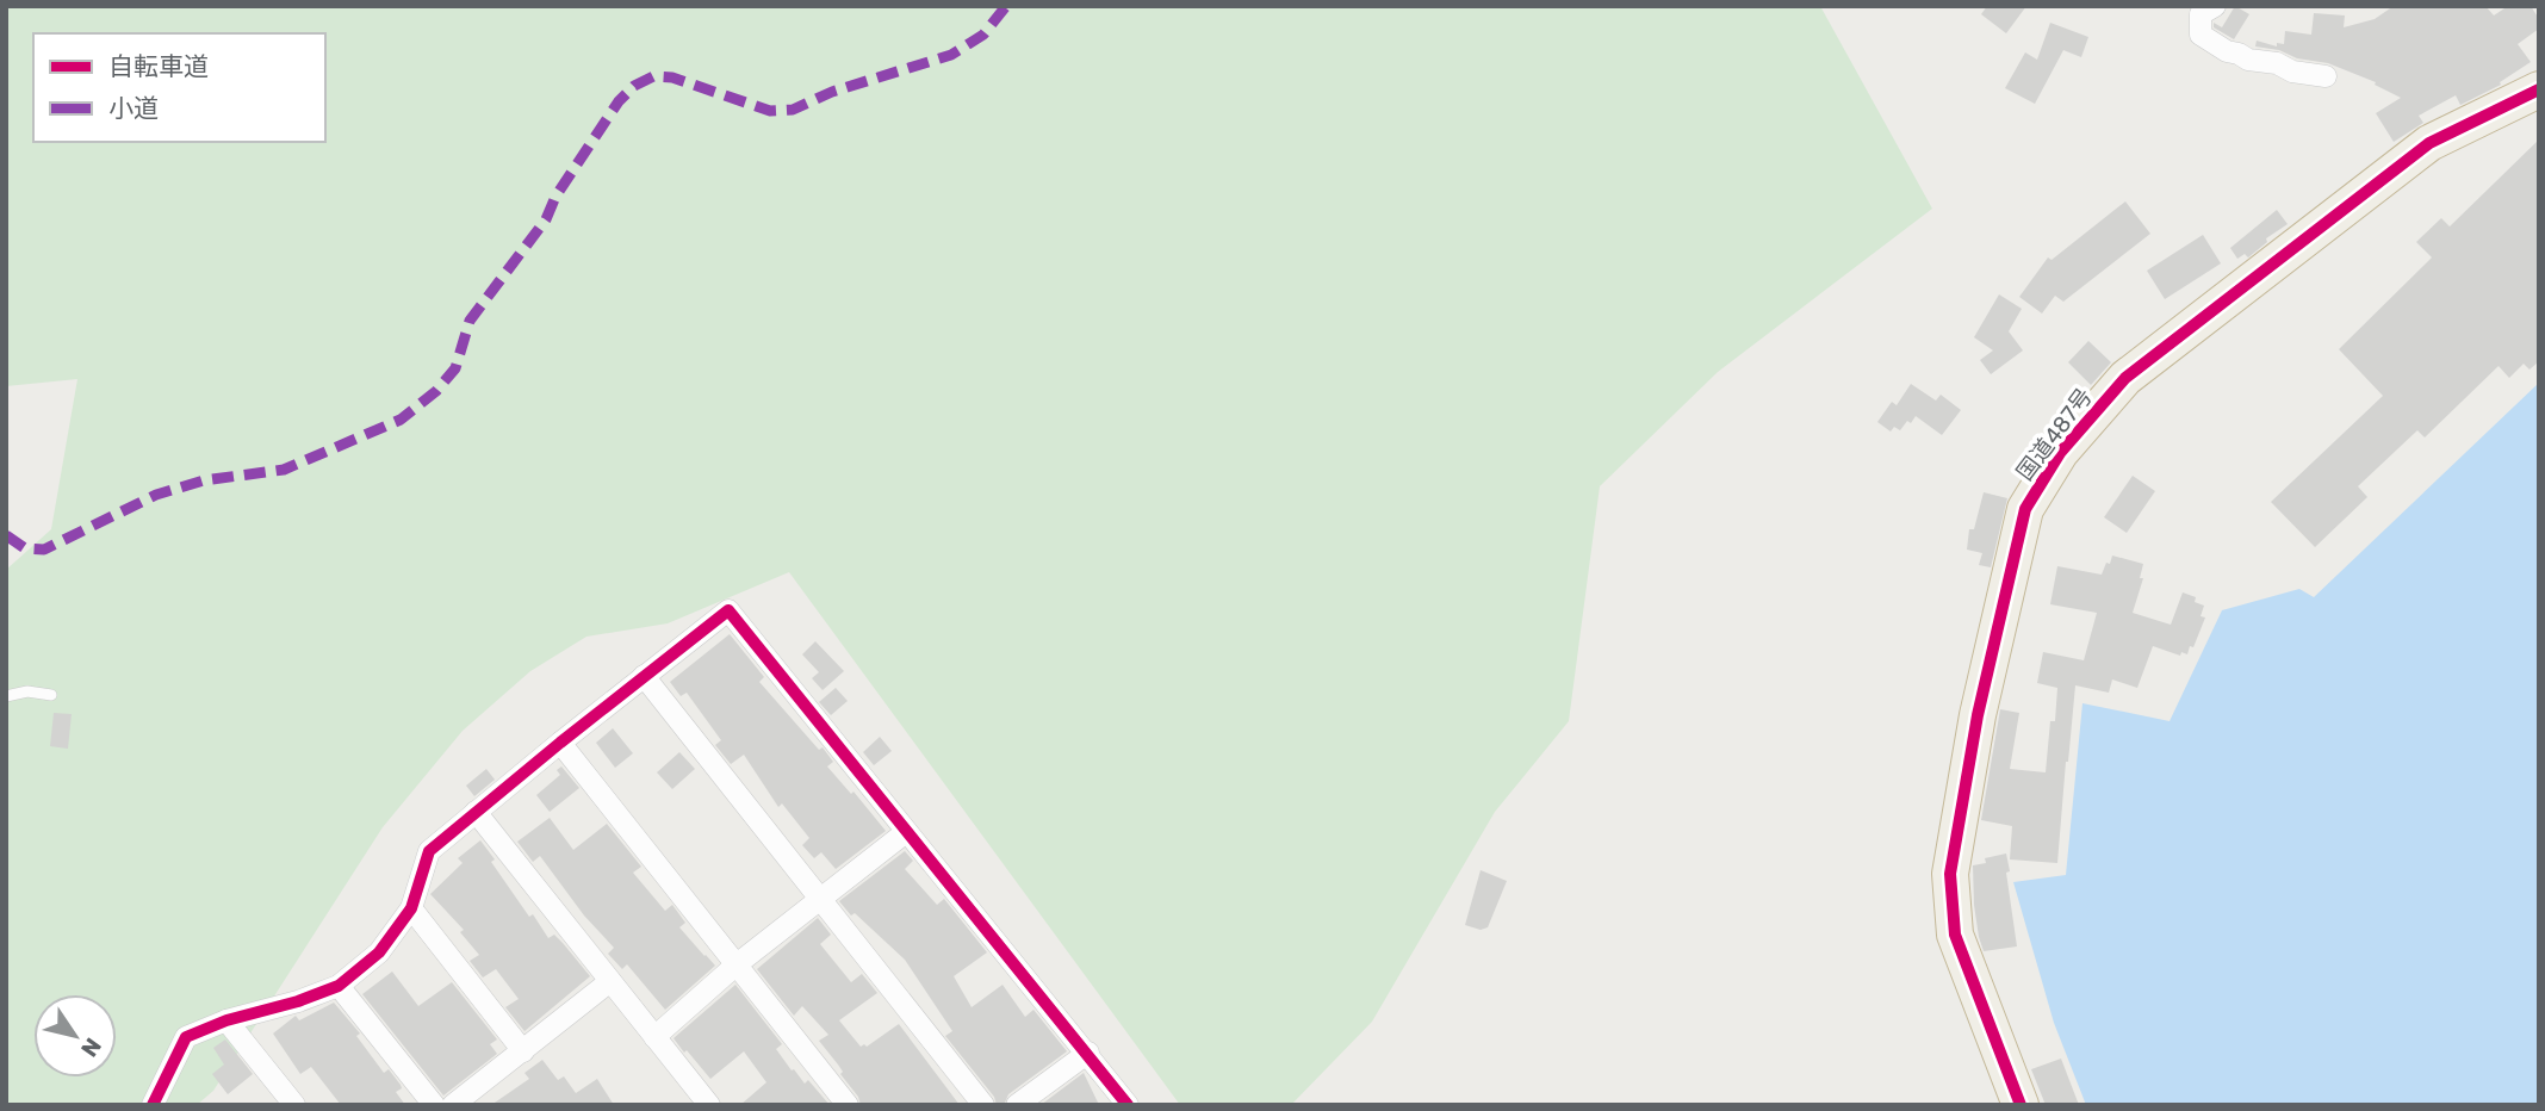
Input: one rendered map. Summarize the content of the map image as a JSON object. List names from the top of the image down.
{
  "streets": {
    "highway": ["国道487号"]
  },
  "legend": ["自転車道", "小道"],
  "north": "bottom right"
}
